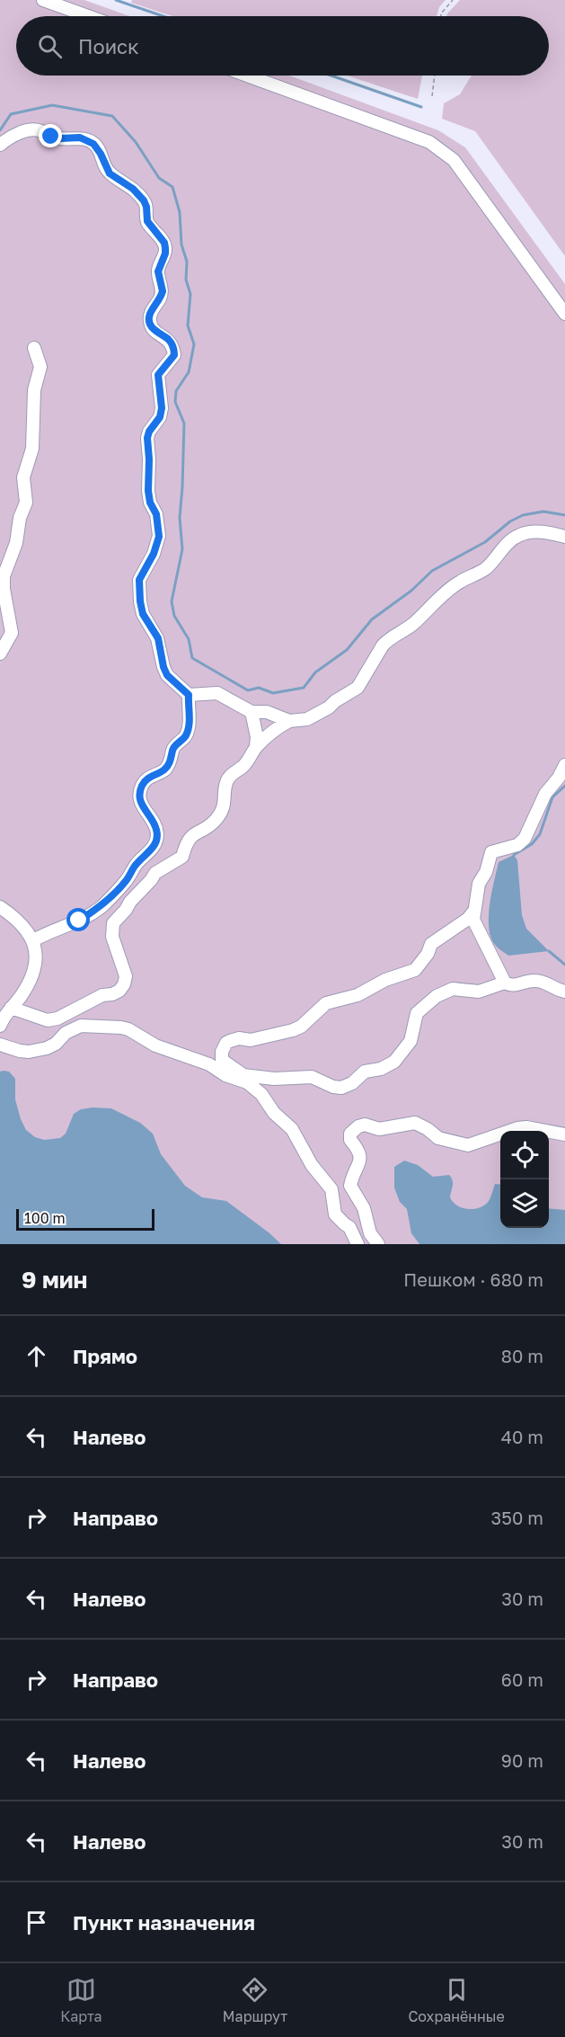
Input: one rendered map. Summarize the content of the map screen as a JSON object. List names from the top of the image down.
{
  "scale_bar": "100 m",
  "page": {
    "search": "Поиск",
    "scale": "100 m",
    "heading": ["9 мин", "Пешком · 680 m"],
    "list": [
      ["Прямо", "80 m"],
      ["Налево", "40 m"],
      ["Направо", "350 m"],
      ["Налево", "30 m"],
      ["Направо", "60 m"],
      ["Налево", "90 m"],
      ["Налево", "30 m"],
      "Пункт назначения"
    ],
    "nav": ["Карта", "Маршрут", "Сохранённые"]
  }
}
